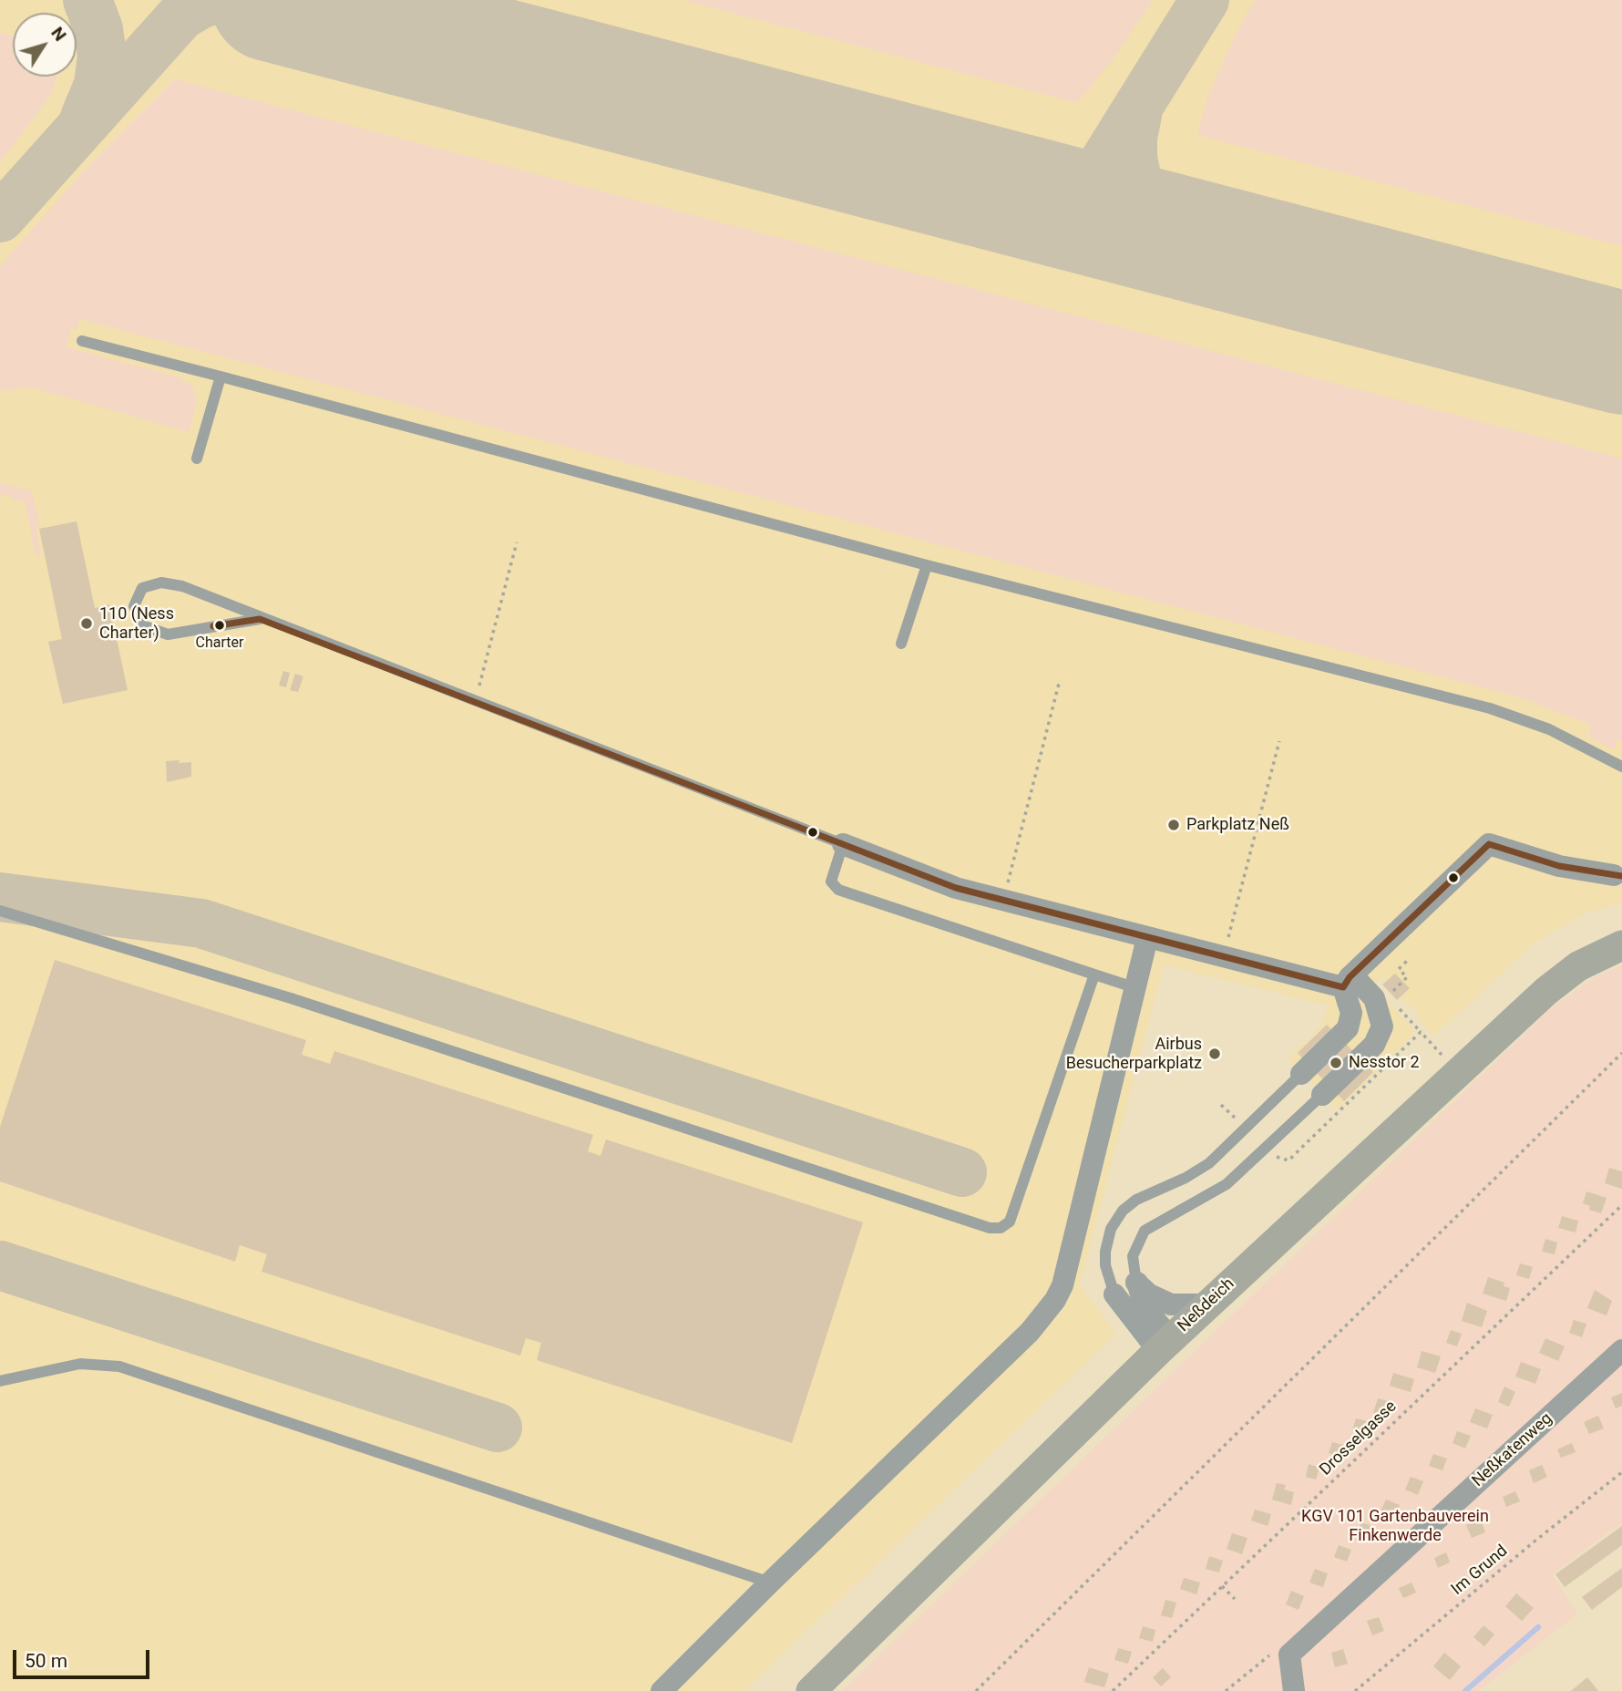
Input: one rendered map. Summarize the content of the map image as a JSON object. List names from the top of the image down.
{
  "streets": {
    "street": ["Neßdeich", "Neßkatenweg"],
    "path": ["Drosselgasse", "Im Grund"]
  },
  "parks": ["KGV 101 Gartenbauverein Finkenwerde"],
  "places": [
    "110 (Ness Charter)",
    "Charter",
    "Parkplatz Neß",
    "Airbus Besucherparkplatz",
    "Nesstor 2"
  ],
  "scale_bar": "50 m",
  "north": "top right"
}
